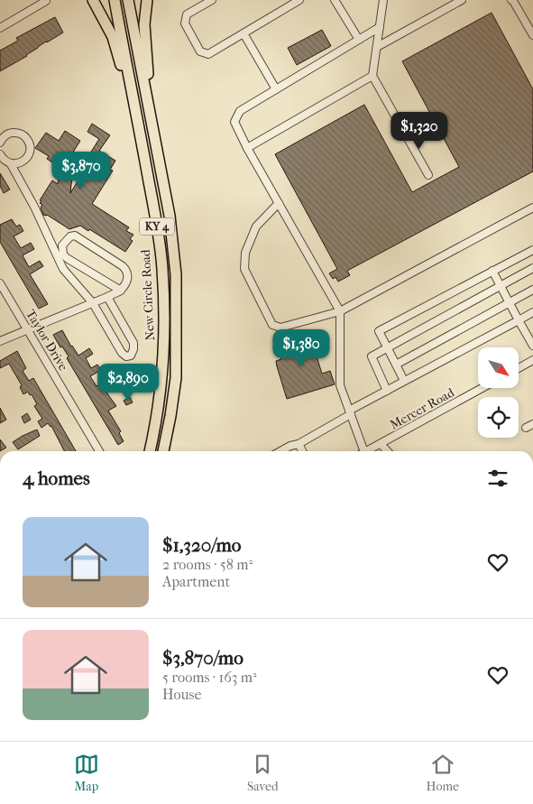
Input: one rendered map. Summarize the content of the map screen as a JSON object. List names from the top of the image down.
{
  "streets": {
    "highway": ["KY 4", "New Circle Road"],
    "street": ["Taylor Drive", "Mercer Road"]
  },
  "north": "bottom right",
  "page": {
    "price": [
      "$1,320",
      "$3,870",
      "$1,380",
      "$2,890"
    ],
    "heading": "4 homes",
    "list": [
      {
        "name": "$1,320/mo",
        "note": "2 rooms · 58 m² · Apartment"
      },
      {
        "name": "$3,870/mo",
        "note": "5 rooms · 163 m² · House"
      }
    ],
    "tabs": ["Map", "Saved", "Home"]
  }
}
